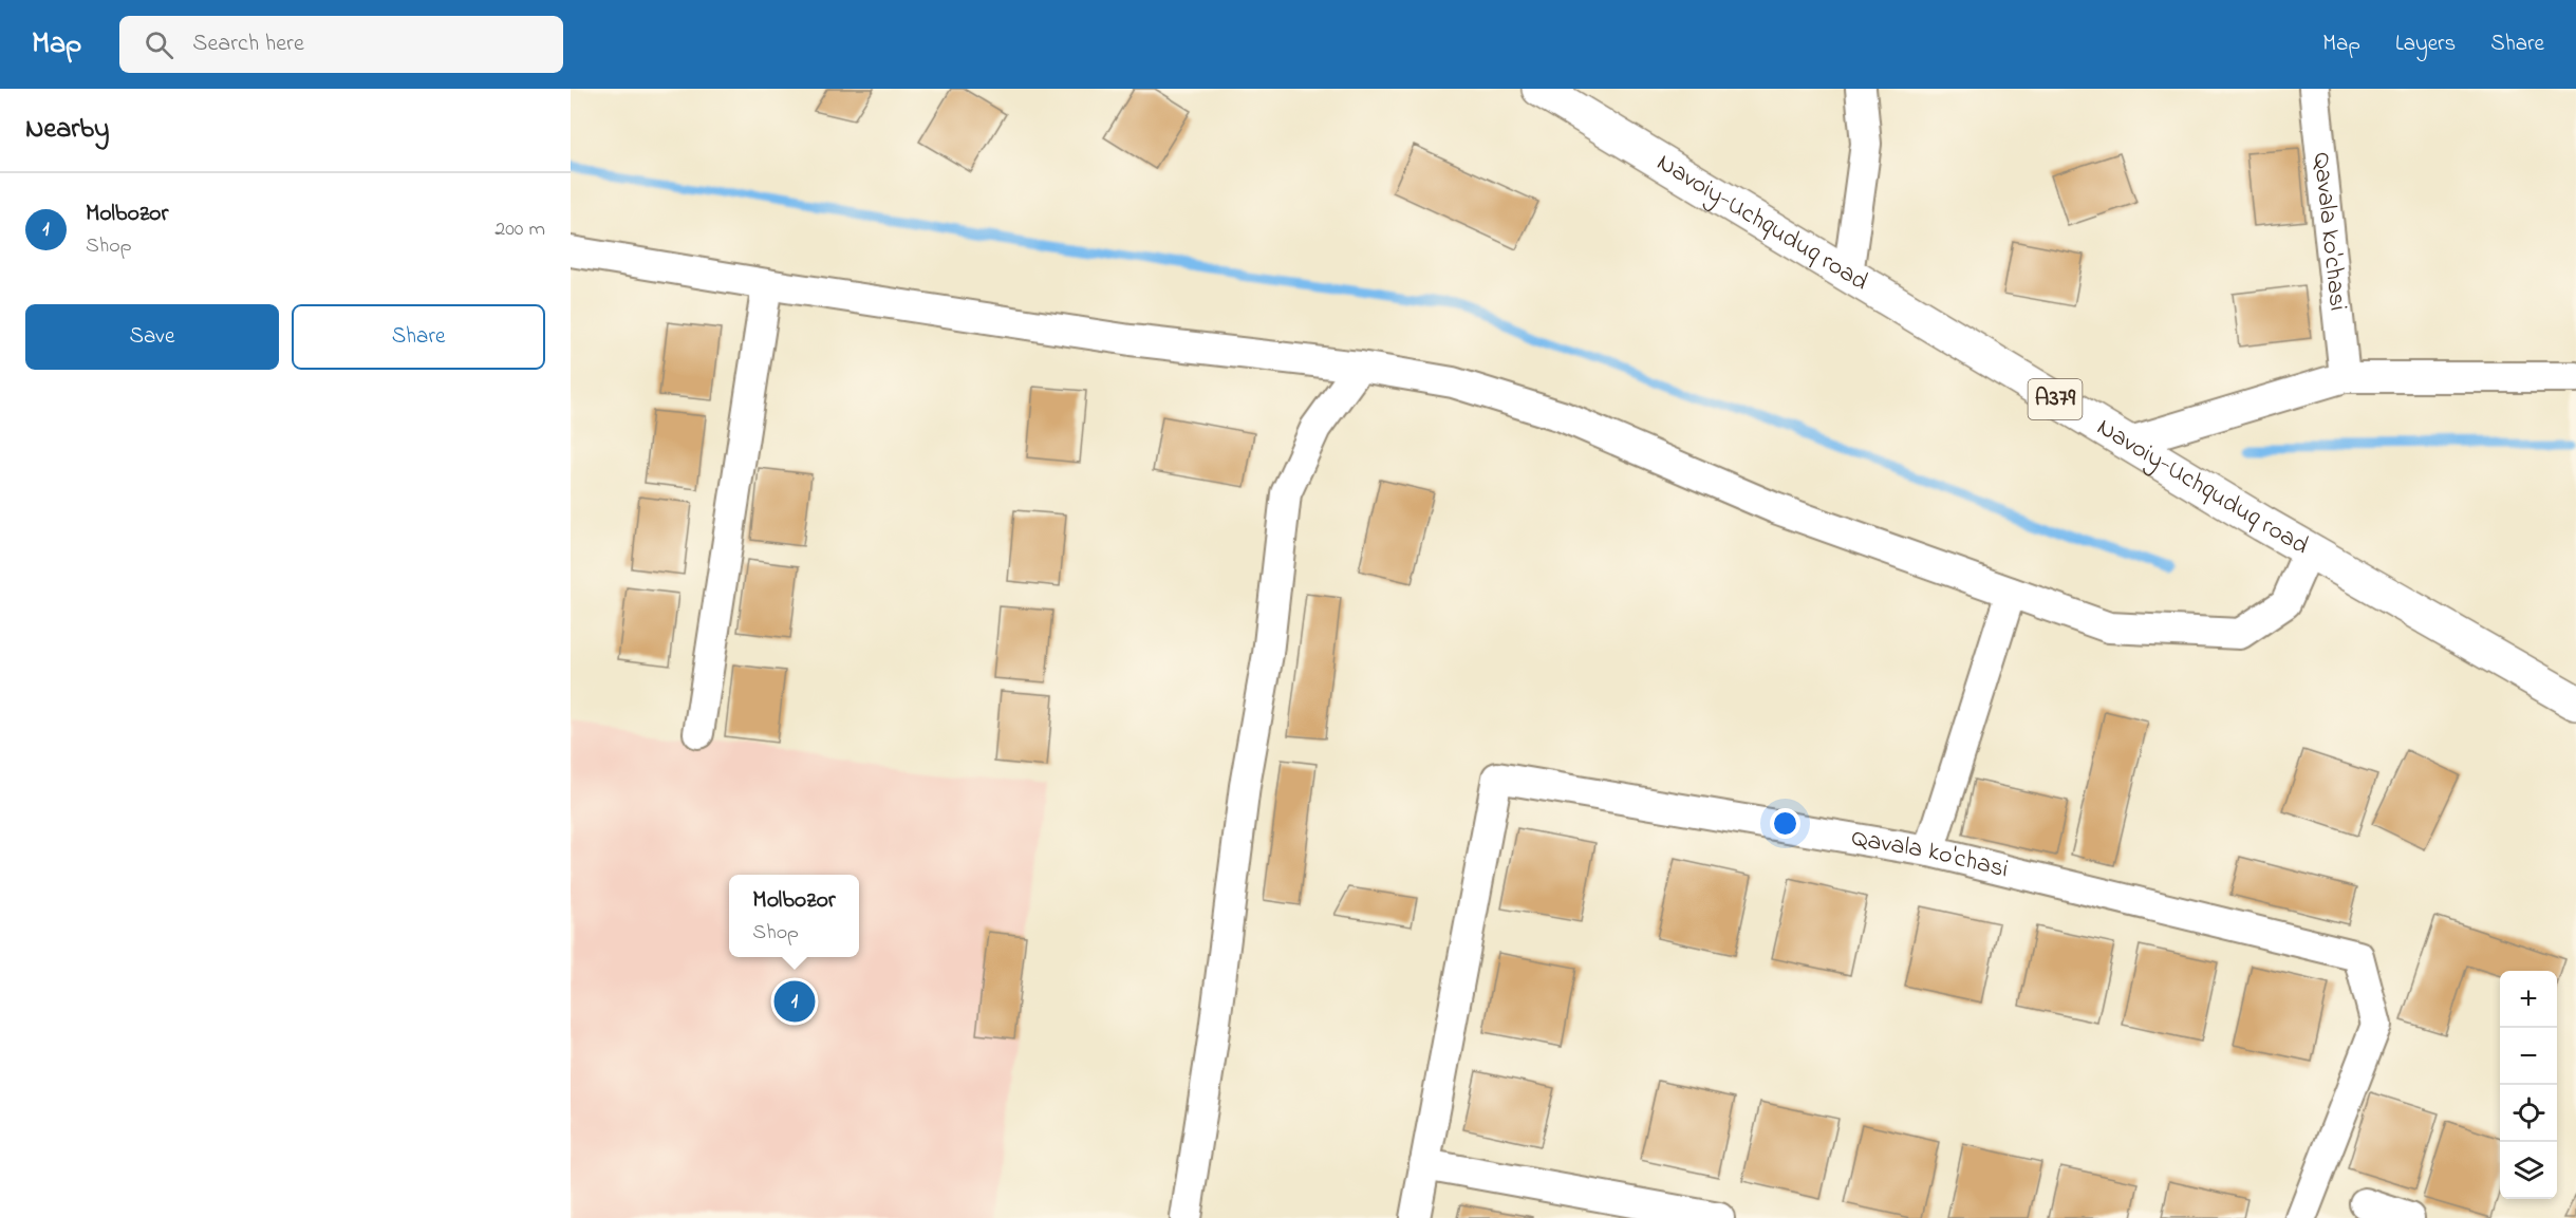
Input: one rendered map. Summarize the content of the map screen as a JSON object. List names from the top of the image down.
{
  "streets": {
    "highway": ["Navoiy-Uchquduq road", "A379"],
    "street": ["Qavala ko'chasi"]
  },
  "page": {
    "header": "Map",
    "search": "Search here",
    "nav": ["Map", "Layers", "Share"],
    "heading": "Nearby",
    "list": [
      {
        "mark": "1",
        "name": "Molbozor",
        "note": "Shop",
        "value": "200 m"
      }
    ],
    "buttons": ["Save", "Share"],
    "popup": ["Molbozor", "Shop"],
    "map_buttons": ["+", "−"],
    "pins": "1"
  }
}
